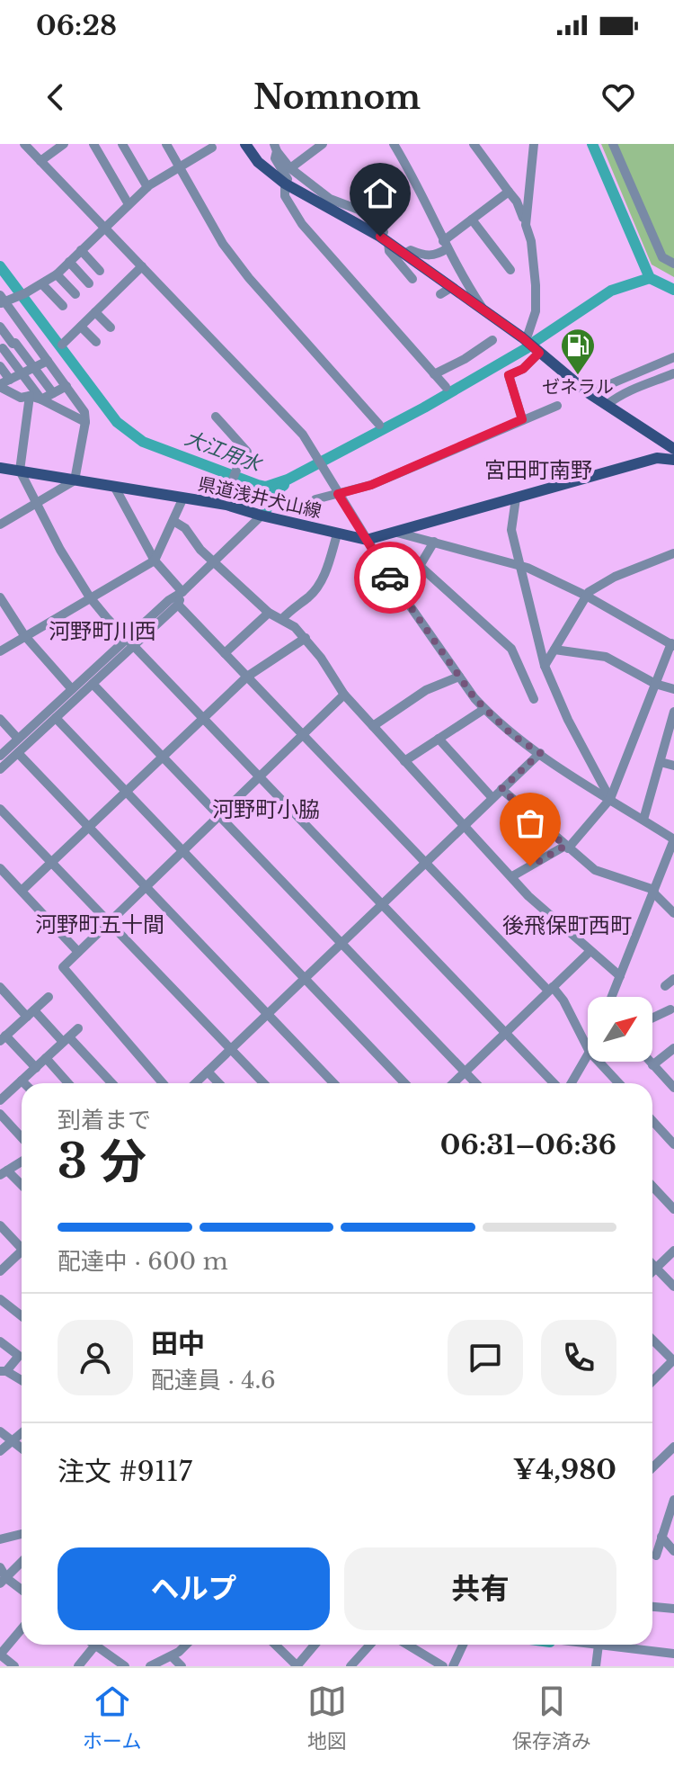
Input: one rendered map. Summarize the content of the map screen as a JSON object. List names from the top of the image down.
{
  "streets": {
    "main road": ["県道浅井犬山線"]
  },
  "districts": [
    "宮田町南野",
    "河野町川西",
    "河野町小脇",
    "河野町五十間",
    "後飛保町西町"
  ],
  "water": ["大江用水"],
  "places": {
    "fuel station": ["ゼネラル"]
  },
  "north": "top right",
  "page": {
    "status": "06:28",
    "header": "Nomnom",
    "heading": ["3 分", "到着まで", "06:31–06:36"],
    "panel": [
      "田中",
      "配達員 · 4.6",
      "注文 #9117",
      "¥4,980"
    ],
    "bar": "配達中 · 600 m",
    "buttons": ["ヘルプ", "共有"],
    "tabs": ["ホーム", "地図", "保存済み"]
  }
}
